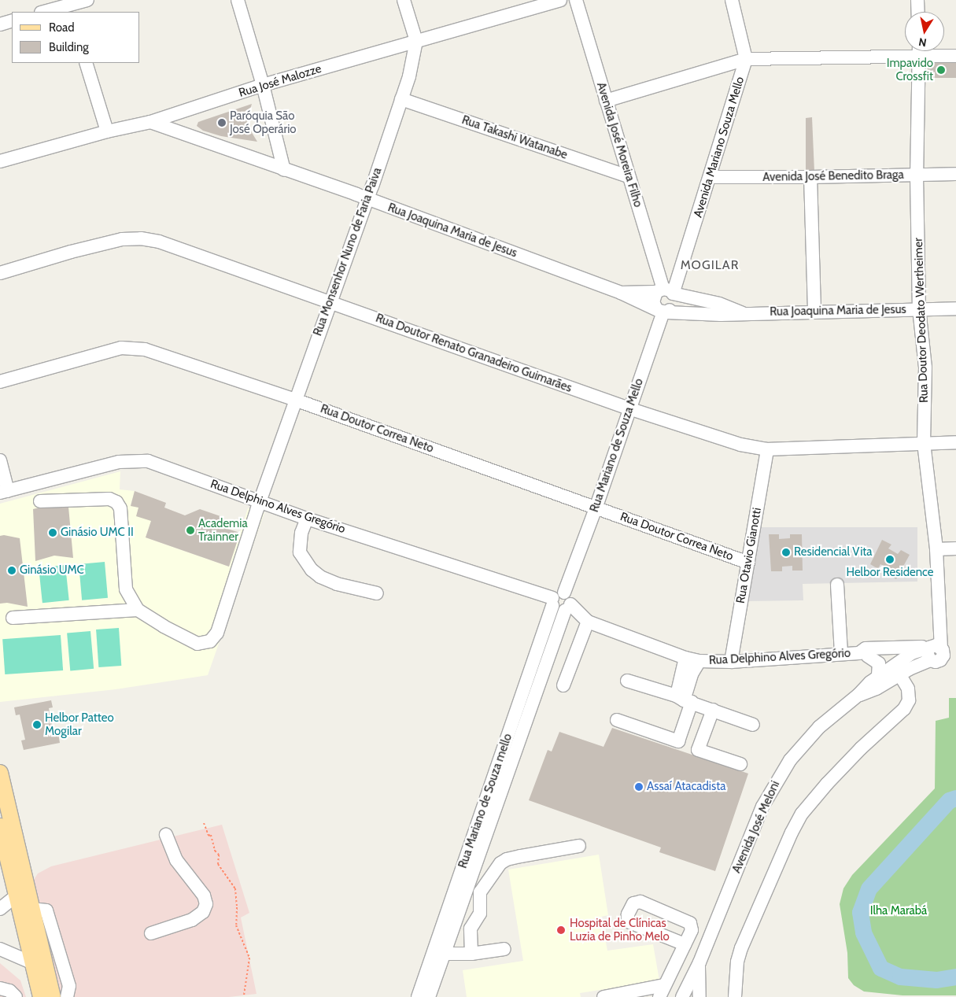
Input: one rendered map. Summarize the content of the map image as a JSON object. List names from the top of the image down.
{
  "streets": {
    "street": [
      "Rua José Malozze",
      "Rua Takashi Watanabe",
      "Avenida José Moreira Filho",
      "Avenida Mariano Souza Mello",
      "Avenida José Benedito Braga",
      "Rua Joaquina Maria de Jesus",
      "Rua Monsenhor Nuno de Faria Paiva",
      "Rua Doutor Deodato Wertheimer",
      "Rua Doutor Renato Granadeiro Guimarães",
      "Rua Doutor Correa Neto",
      "Rua Mariano de Souza Mello",
      "Rua Delphino Alves Gregório",
      "Rua Otavio Gianotti",
      "Rua Mariano de Souza mello",
      "Avenida José Meloni"
    ]
  },
  "crossings": [
    ["Rua José Malozze", "Rua Joaquina Maria de Jesus"],
    ["Rua José Malozze", "Rua Monsenhor Nuno de Faria Paiva"],
    ["Rua Takashi Watanabe", "Avenida José Moreira Filho"],
    ["Rua Takashi Watanabe", "Rua Monsenhor Nuno de Faria Paiva"],
    ["Avenida José Moreira Filho", "Avenida Mariano Souza Mello"],
    ["Avenida José Moreira Filho", "Rua Joaquina Maria de Jesus"],
    ["Avenida José Moreira Filho", "Rua Mariano de Souza Mello"],
    ["Avenida Mariano Souza Mello", "Avenida José Benedito Braga"],
    ["Avenida Mariano Souza Mello", "Rua Joaquina Maria de Jesus"],
    ["Avenida Mariano Souza Mello", "Rua Mariano de Souza Mello"],
    ["Avenida José Benedito Braga", "Rua Doutor Deodato Wertheimer"],
    ["Rua Joaquina Maria de Jesus", "Rua Monsenhor Nuno de Faria Paiva"],
    ["Rua Joaquina Maria de Jesus", "Rua Doutor Deodato Wertheimer"],
    ["Rua Joaquina Maria de Jesus", "Rua Mariano de Souza Mello"],
    ["Rua Monsenhor Nuno de Faria Paiva", "Rua Doutor Renato Granadeiro Guimarães"],
    ["Rua Monsenhor Nuno de Faria Paiva", "Rua Doutor Correa Neto"],
    ["Rua Monsenhor Nuno de Faria Paiva", "Rua Delphino Alves Gregório"],
    ["Rua Doutor Deodato Wertheimer", "Rua Doutor Renato Granadeiro Guimarães"],
    ["Rua Doutor Deodato Wertheimer", "Rua Delphino Alves Gregório"],
    ["Rua Doutor Renato Granadeiro Guimarães", "Rua Mariano de Souza Mello"],
    ["Rua Doutor Renato Granadeiro Guimarães", "Rua Otavio Gianotti"],
    ["Rua Doutor Correa Neto", "Rua Mariano de Souza Mello"],
    ["Rua Doutor Correa Neto", "Rua Otavio Gianotti"],
    ["Rua Mariano de Souza Mello", "Rua Mariano de Souza mello"],
    ["Rua Delphino Alves Gregório", "Rua Otavio Gianotti"],
    ["Rua Delphino Alves Gregório", "Rua Mariano de Souza mello"]
  ],
  "districts": ["MOGILAR"],
  "parks": ["Ilha Marabá"],
  "places": [
    "Impavido Crossfit",
    "Paróquia São José Operário",
    "Academia Trainner",
    "Ginásio UMC II",
    "Residencial Vita",
    "Helbor Residence",
    "Ginásio UMC",
    "Helbor Patteo Mogilar",
    "Assaí Atacadista",
    "Hospital de Clínicas Luzia de Pinho Melo"
  ],
  "legend": ["Road", "Building"],
  "north": "bottom"
}
